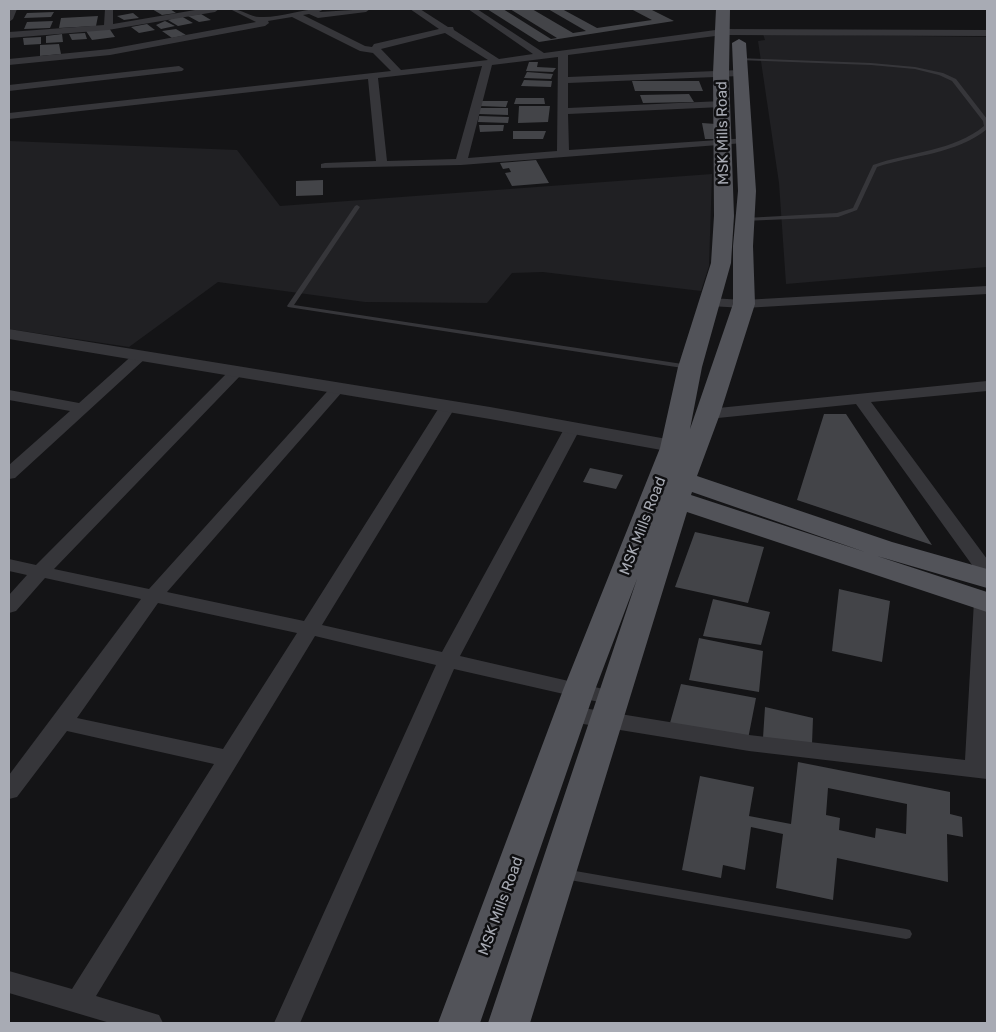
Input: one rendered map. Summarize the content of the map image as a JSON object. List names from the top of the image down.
{
  "streets": {
    "main road": ["MSK Mills Road"]
  }
}
